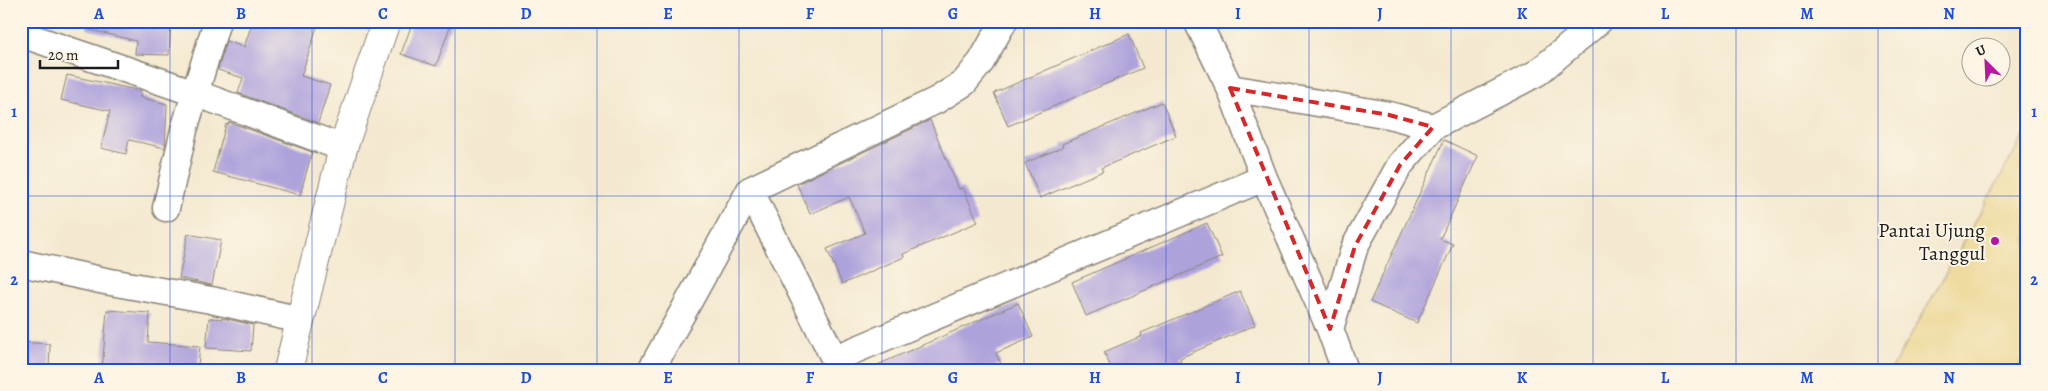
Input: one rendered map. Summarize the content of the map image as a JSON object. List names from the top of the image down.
{
  "places": ["Pantai Ujung Tanggul"],
  "scale_bar": "20 m",
  "north": "top left",
  "grid": {
    "columns": [
      "A",
      "B",
      "C",
      "D",
      "E",
      "F",
      "G",
      "H",
      "I",
      "J",
      "K",
      "L",
      "M",
      "N"
    ],
    "rows": ["1", "2"]
  }
}
